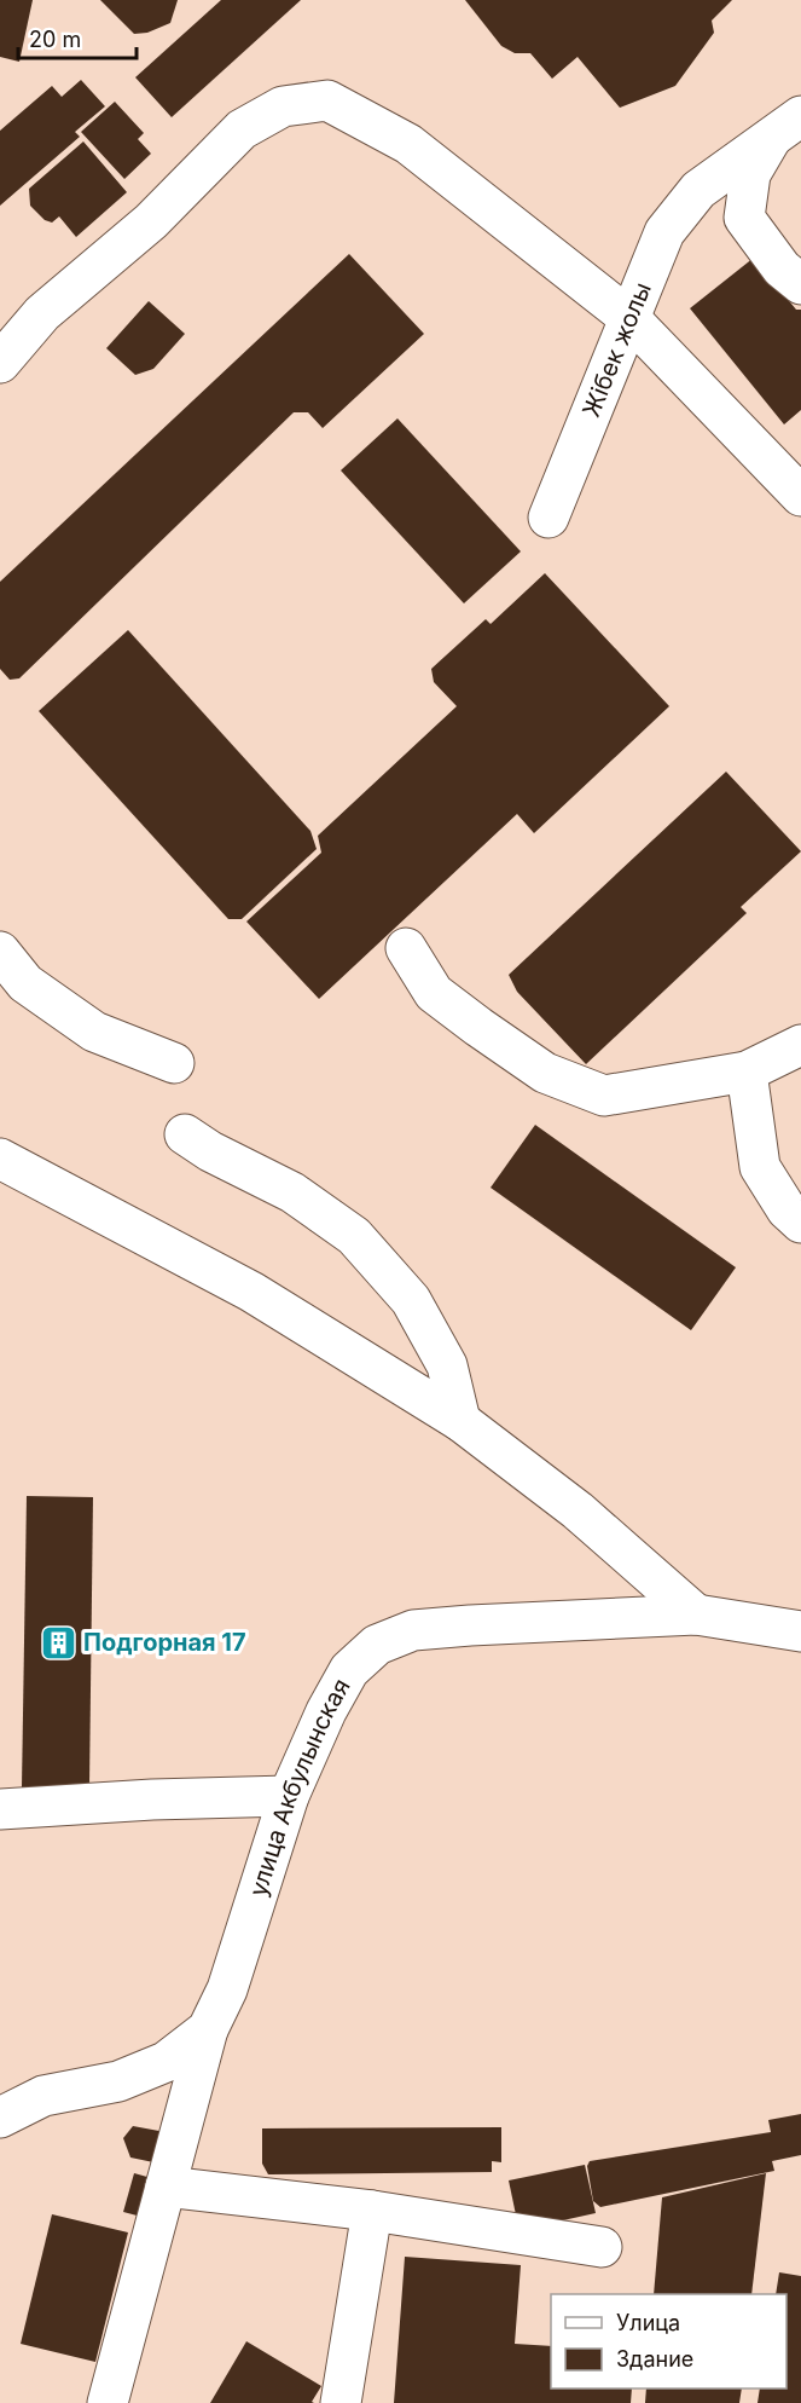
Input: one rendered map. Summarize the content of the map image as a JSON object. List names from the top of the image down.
{
  "streets": {
    "street": ["Жібек жолы", "улица Акбулынская"]
  },
  "places": {
    "building": ["Подгорная 17"]
  },
  "legend": ["Улица", "Здание"],
  "scale_bar": "20 m"
}
